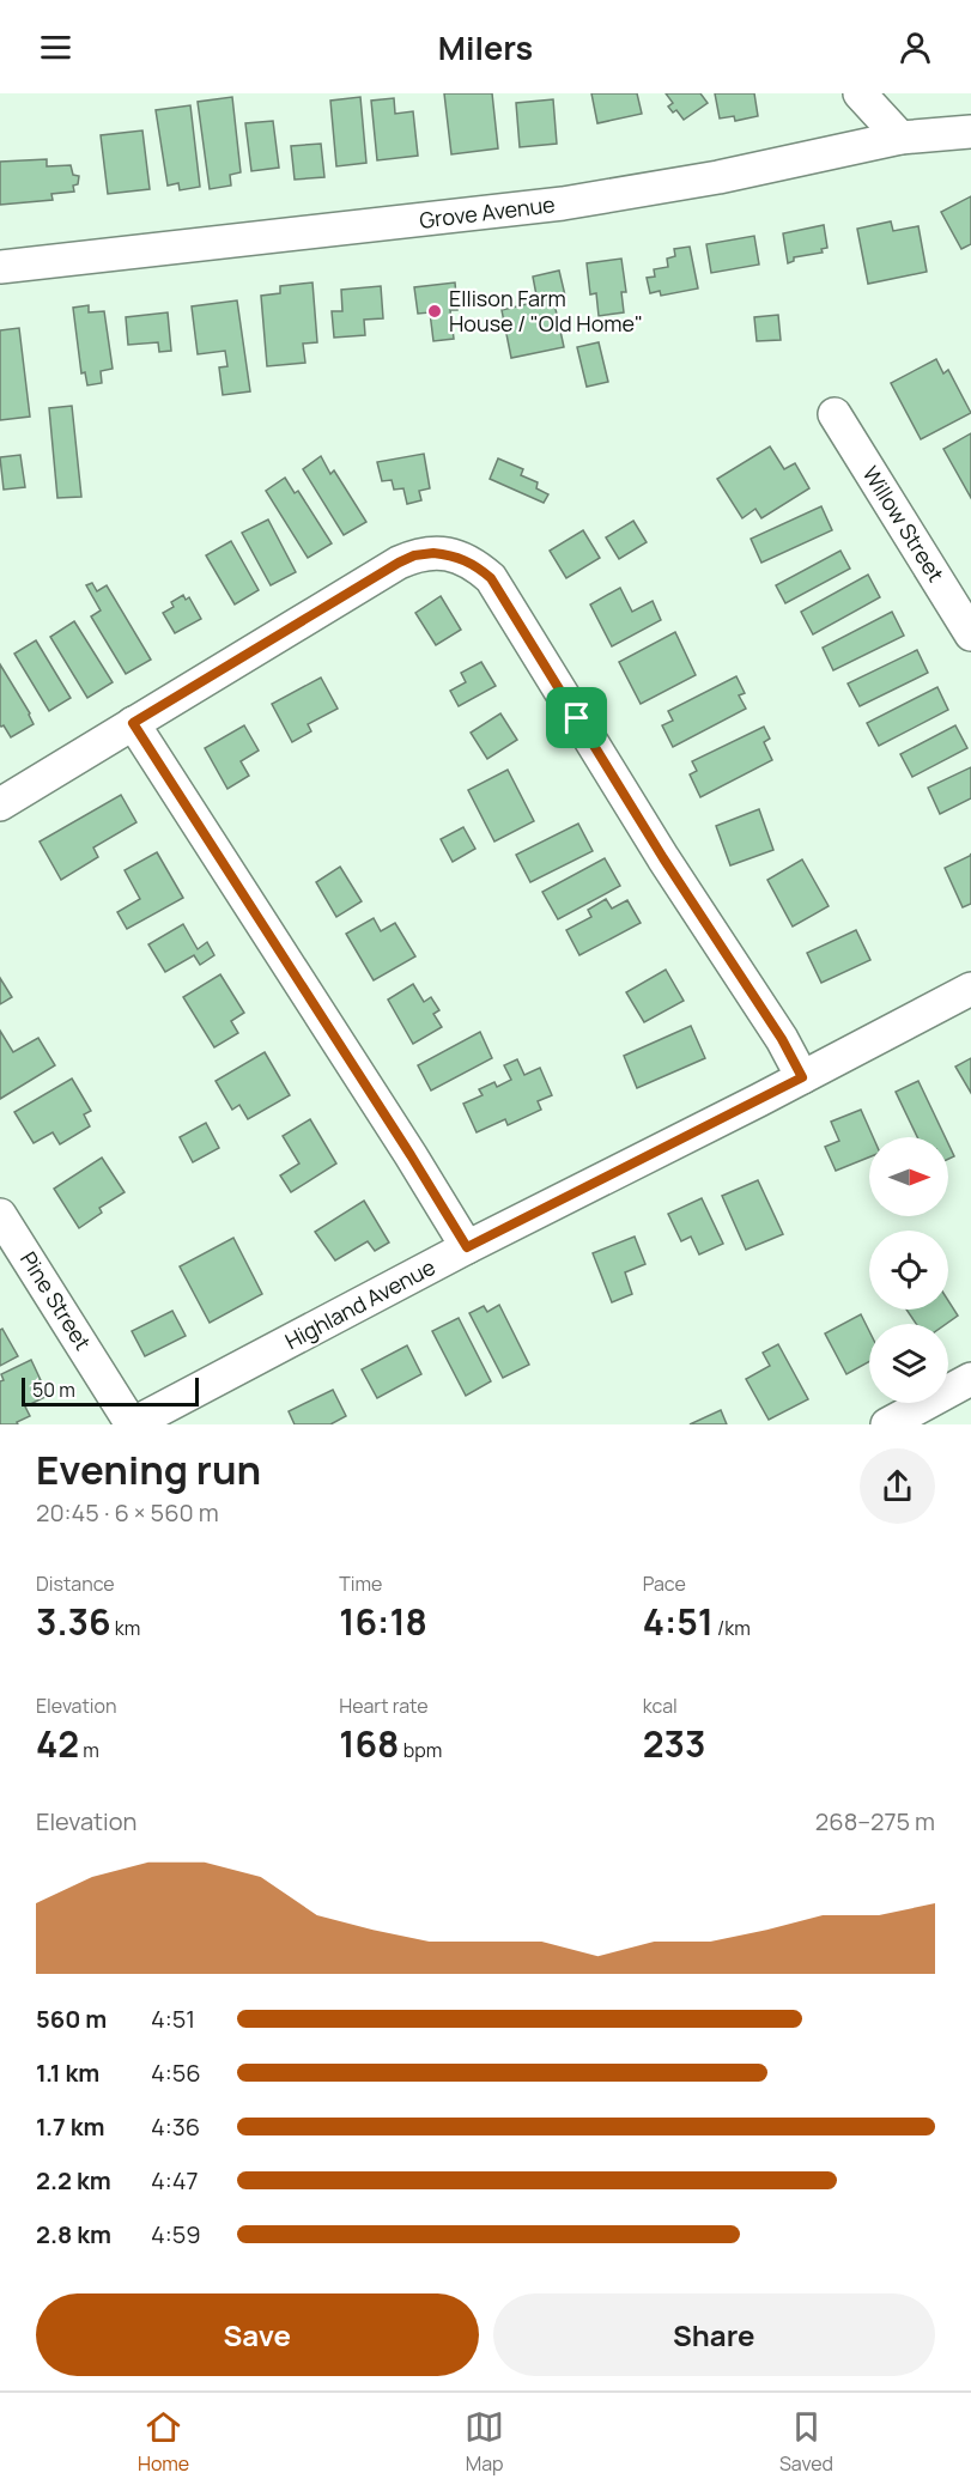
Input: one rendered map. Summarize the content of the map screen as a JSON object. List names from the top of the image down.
{
  "streets": {
    "street": [
      "Grove Avenue",
      "Willow Street",
      "Pine Street",
      "Highland Avenue"
    ]
  },
  "crossings": [
    ["Pine Street", "Highland Avenue"]
  ],
  "places": ["Ellison Farm House / \"Old Home\""],
  "scale_bar": "50 m",
  "north": "right",
  "page": {
    "header": "Milers",
    "scale": "50 m",
    "heading": ["Evening run", "20:45 · 6 × 560 m"],
    "stats": [
      ["Distance", "3.36 km"],
      ["Time", "16:18"],
      ["Pace", "4:51 /km"],
      ["Elevation", "42 m"],
      ["Heart rate", "168 bpm"],
      ["kcal", "233"]
    ],
    "chart": ["Elevation", "268–275 m"],
    "list": [
      {
        "name": "560 m",
        "note": "4:51"
      },
      {
        "name": "1.1 km",
        "note": "4:56"
      },
      {
        "name": "1.7 km",
        "note": "4:36"
      },
      {
        "name": "2.2 km",
        "note": "4:47"
      },
      {
        "name": "2.8 km",
        "note": "4:59"
      }
    ],
    "buttons": ["Save", "Share"],
    "tabs": ["Home", "Map", "Saved"]
  }
}
